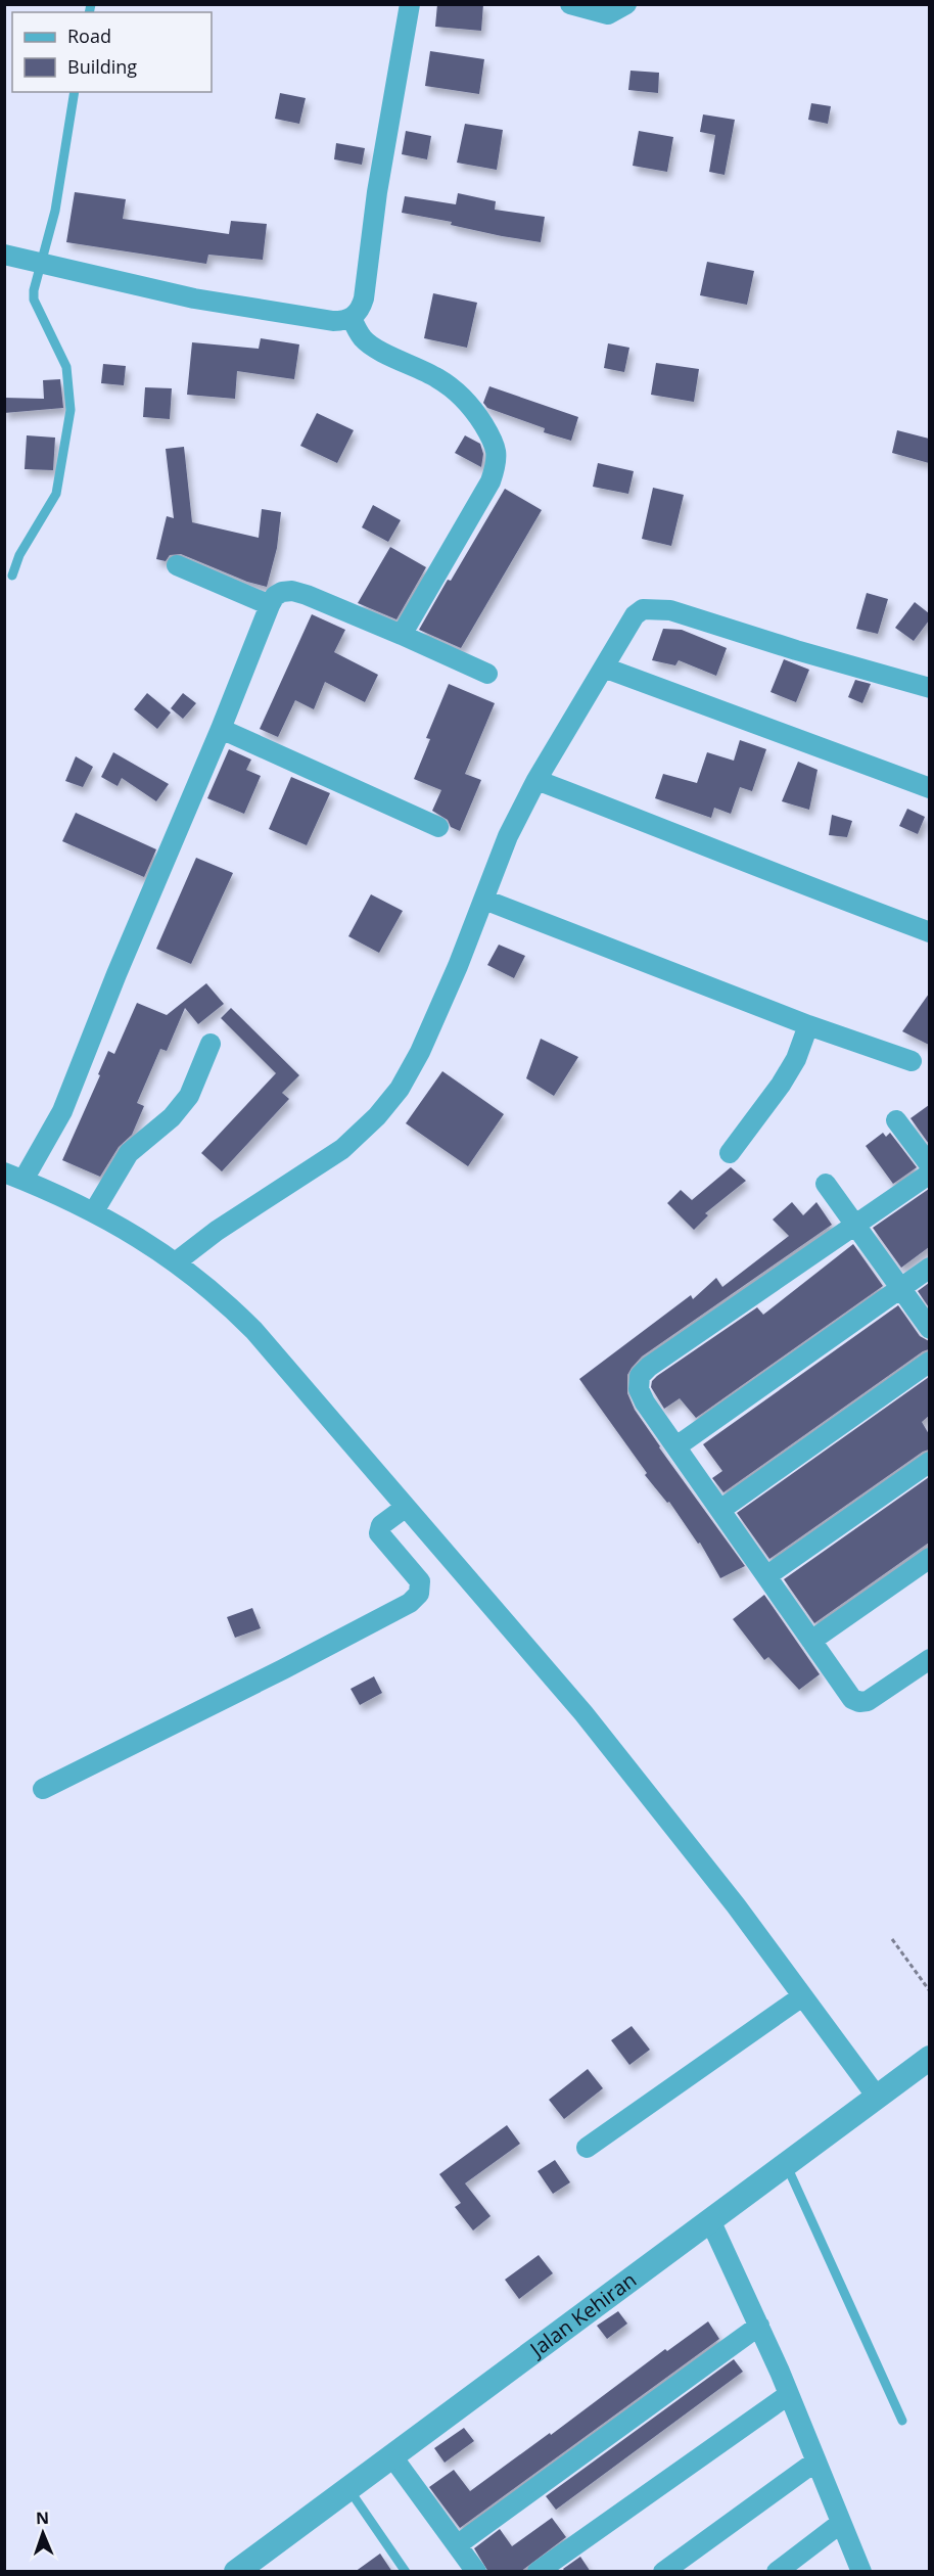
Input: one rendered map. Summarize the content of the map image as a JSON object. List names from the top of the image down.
{
  "streets": {
    "street": ["Jalan Kehiran"]
  },
  "legend": ["Road", "Building"],
  "north": "top"
}
